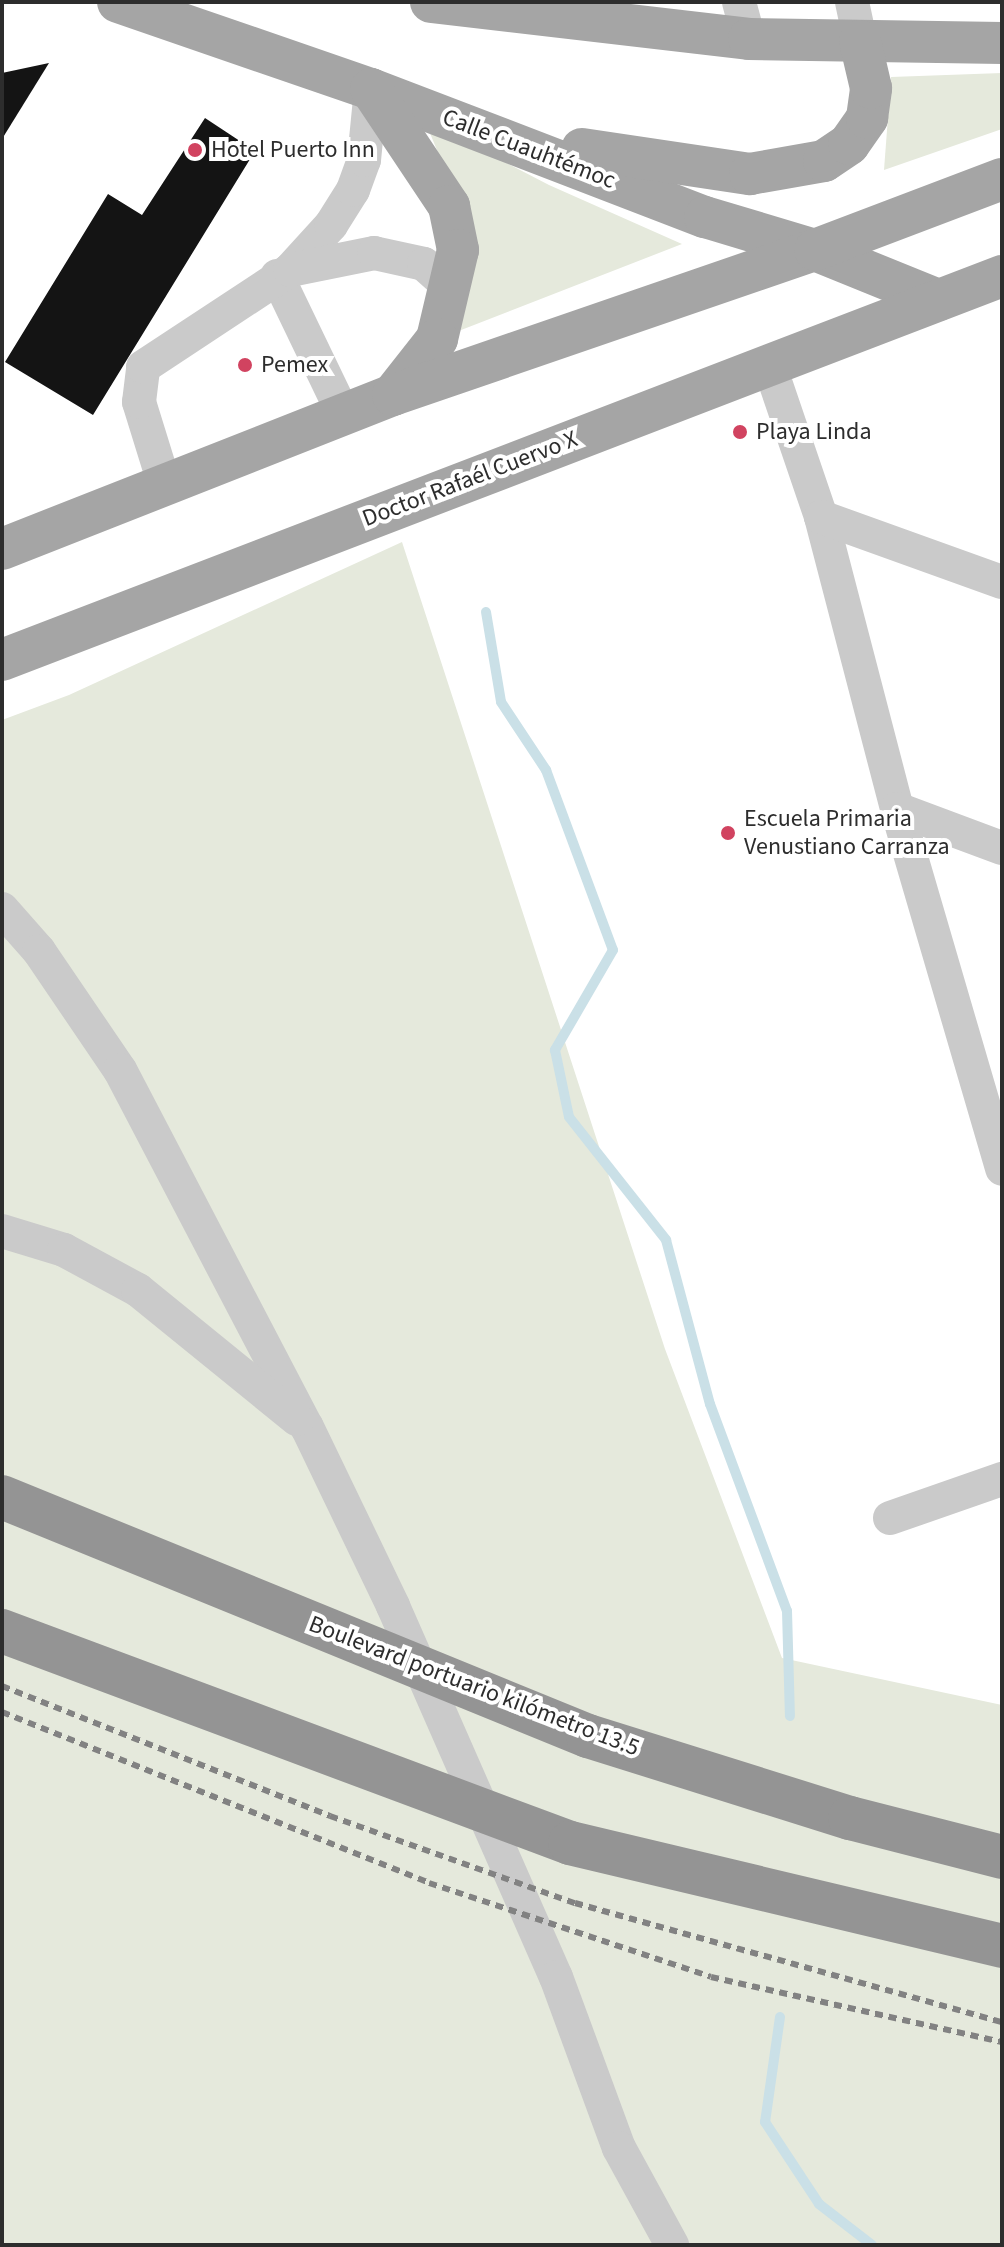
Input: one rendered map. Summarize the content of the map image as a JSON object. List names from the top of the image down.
{
  "streets": {
    "highway": ["Boulevard portuario kilómetro 13.5"],
    "main road": ["Calle Cuauhtémoc", "Doctor Rafaél Cuervo X"]
  },
  "crossings": [
    ["Calle Cuauhtémoc", "Doctor Rafaél Cuervo X"]
  ],
  "places": [
    "Hotel Puerto Inn",
    "Pemex",
    "Playa Linda",
    "Escuela Primaria Venustiano Carranza"
  ]
}
